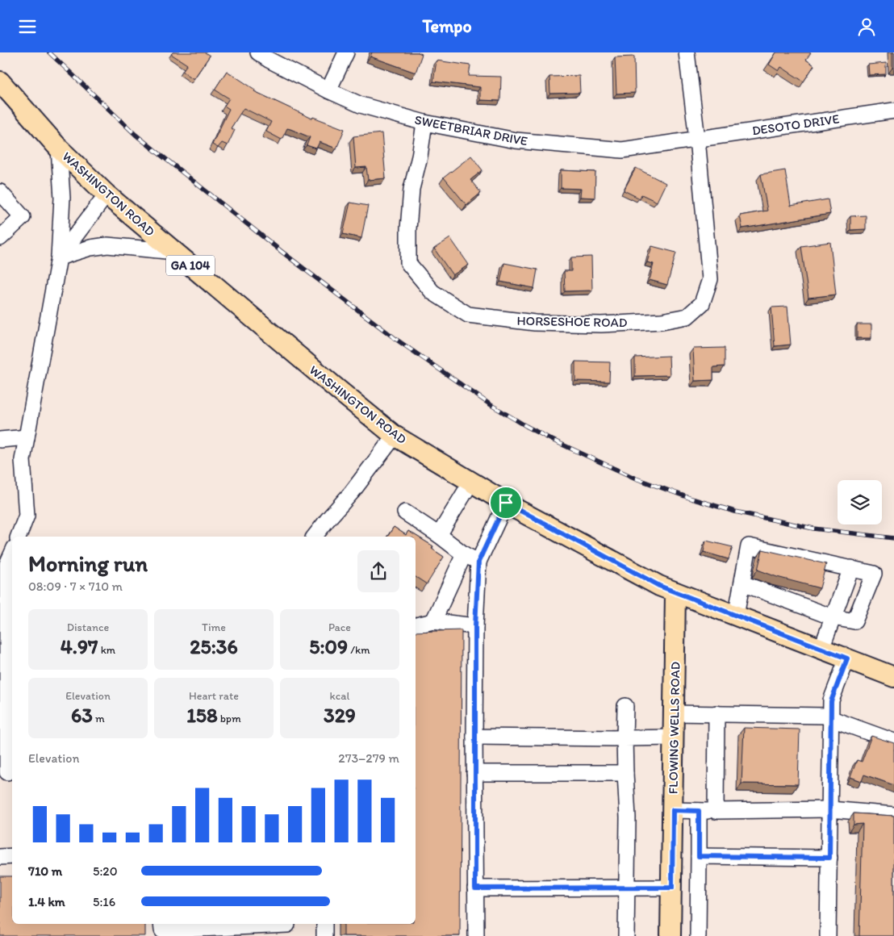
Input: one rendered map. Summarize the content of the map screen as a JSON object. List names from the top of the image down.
{
  "streets": {
    "main road": ["WASHINGTON ROAD", "GA 104", "FLOWING WELLS ROAD"],
    "street": ["DESOTO DRIVE", "SWEETBRIAR DRIVE", "HORSESHOE ROAD"]
  },
  "crossings": [
    ["DESOTO DRIVE", "SWEETBRIAR DRIVE"],
    ["DESOTO DRIVE", "HORSESHOE ROAD"],
    ["SWEETBRIAR DRIVE", "HORSESHOE ROAD"],
    ["WASHINGTON ROAD", "FLOWING WELLS ROAD"]
  ],
  "page": {
    "header": "Tempo",
    "heading": ["Morning run", "08:09 · 7 × 710 m"],
    "stats": [
      ["Distance", "4.97 km"],
      ["Time", "25:36"],
      ["Pace", "5:09 /km"],
      ["Elevation", "63 m"],
      ["Heart rate", "158 bpm"],
      ["kcal", "329"]
    ],
    "chart": ["Elevation", "273–279 m"],
    "list": [
      {
        "name": "710 m",
        "note": "5:20"
      },
      {
        "name": "1.4 km",
        "note": "5:16"
      }
    ]
  }
}
